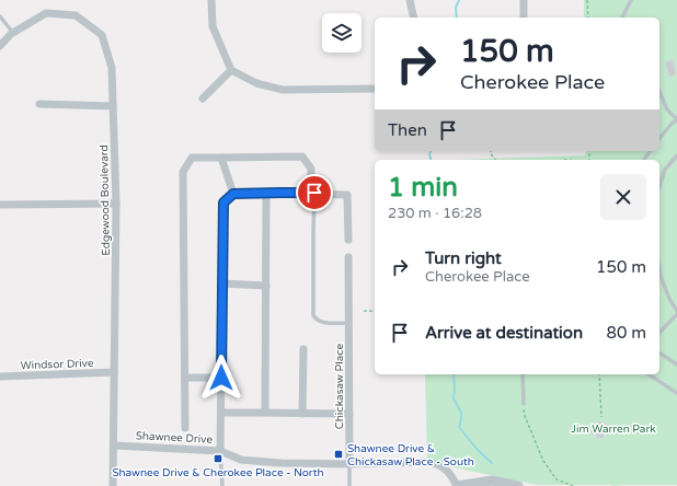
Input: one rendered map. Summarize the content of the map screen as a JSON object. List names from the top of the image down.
{
  "streets": {
    "street": [
      "Edgewood Boulevard",
      "Windsor Drive",
      "Chickasaw Place",
      "Shawnee Drive"
    ]
  },
  "crossings": [
    ["Edgewood Boulevard", "Windsor Drive"],
    ["Edgewood Boulevard", "Shawnee Drive"],
    ["Chickasaw Place", "Shawnee Drive"]
  ],
  "parks": ["Jim Warren Park"],
  "places": {
    "transit": ["Shawnee Drive & Chickasaw Place - South", "Shawnee Drive & Cherokee Place - North"]
  },
  "page": {
    "turn": ["150 m", "Cherokee Place"],
    "then": "Then",
    "heading": ["1 min", "230 m · 16:28"],
    "list": [
      {
        "name": "Turn right",
        "note": "Cherokee Place",
        "value": "150 m"
      },
      {
        "name": "Arrive at destination",
        "value": "80 m"
      }
    ]
  }
}
